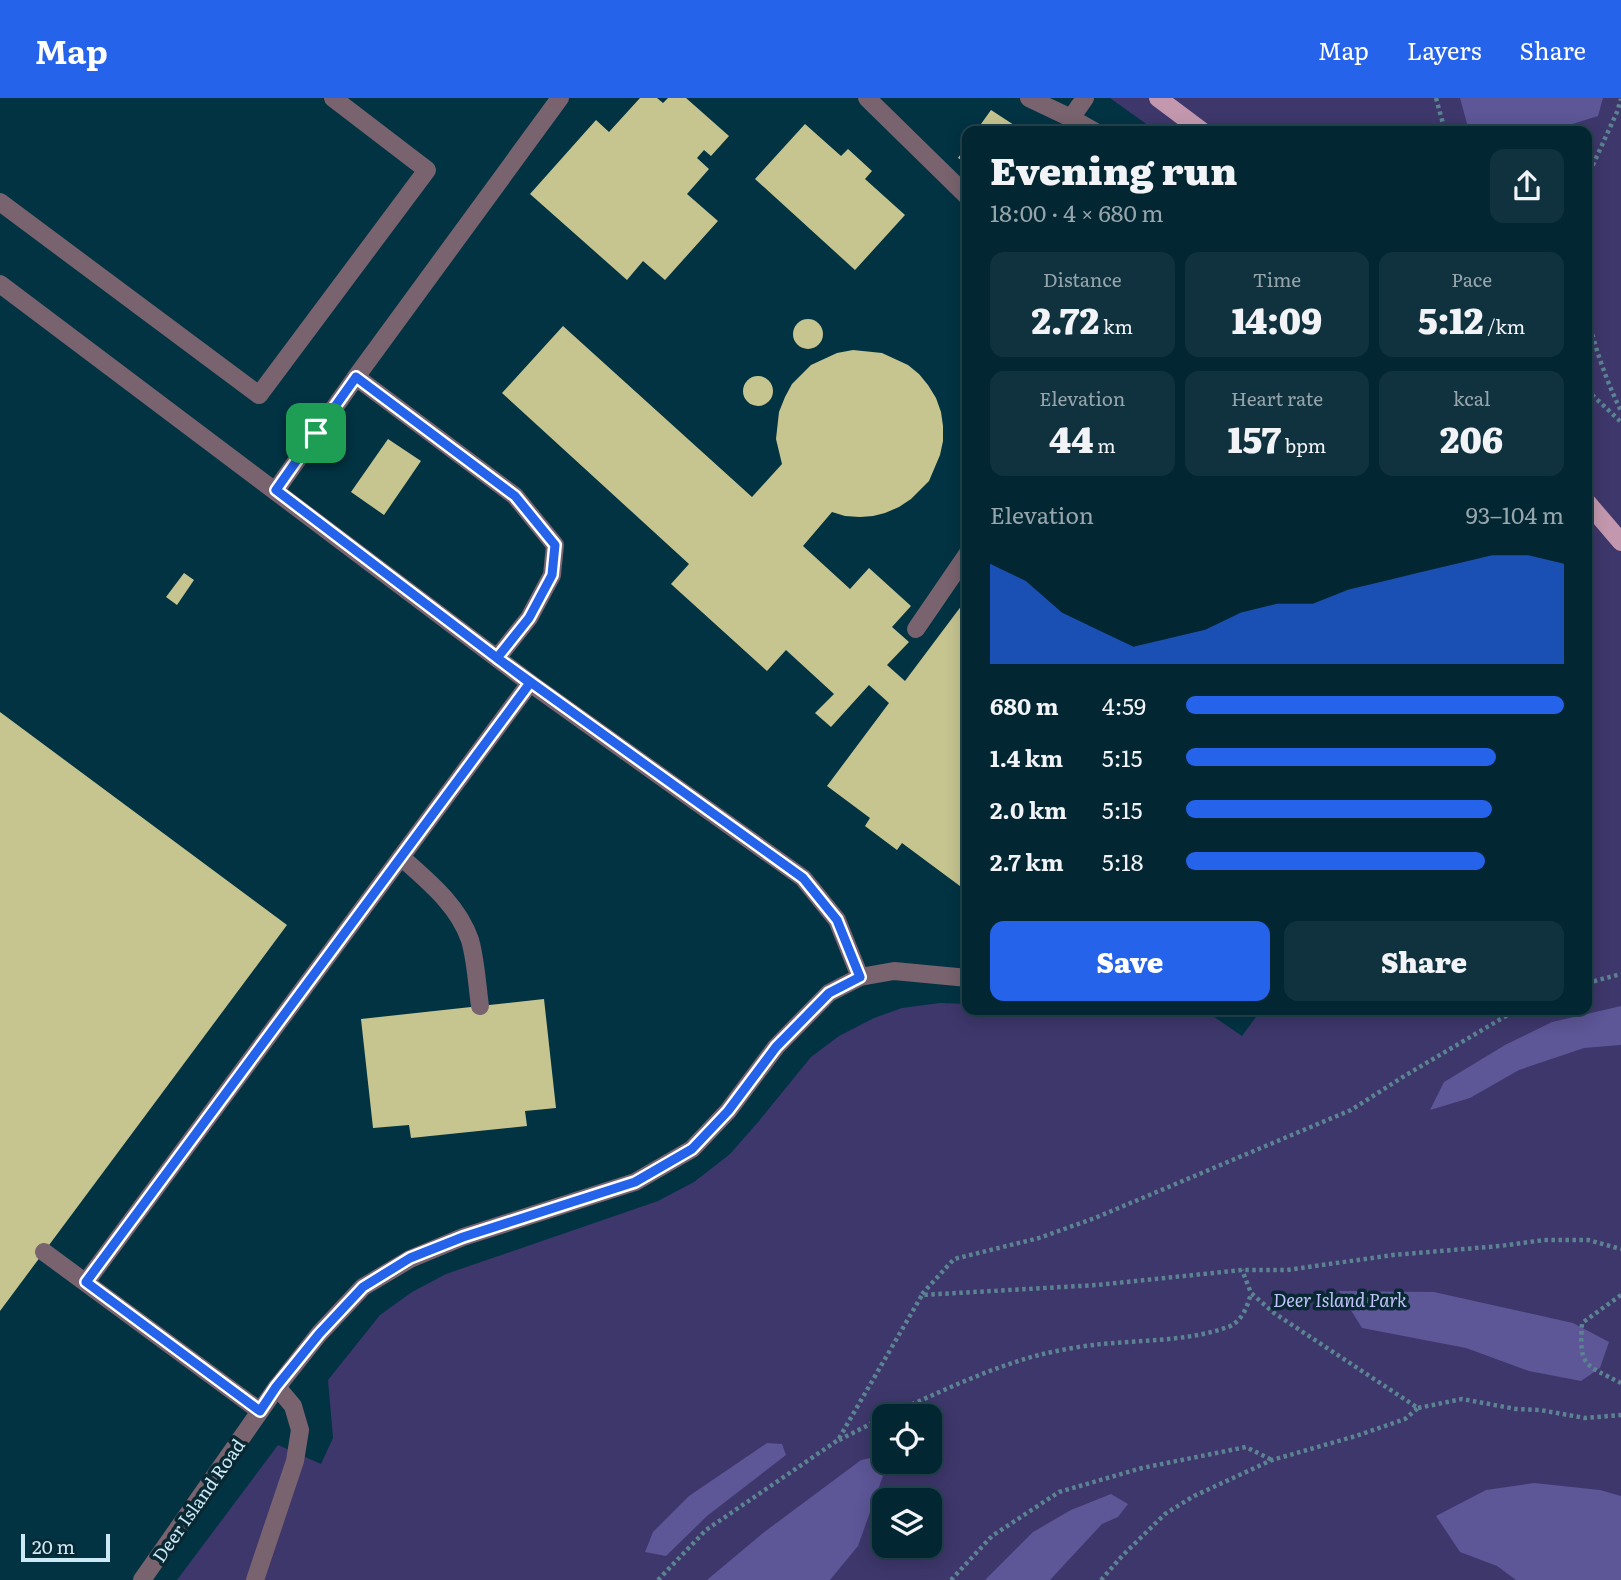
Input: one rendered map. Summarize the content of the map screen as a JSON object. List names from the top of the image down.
{
  "streets": {
    "street": ["Deer Island Road"]
  },
  "parks": ["Deer Island Park"],
  "scale_bar": "20 m",
  "page": {
    "header": "Map",
    "nav": ["Map", "Layers", "Share"],
    "heading": ["Evening run", "18:00 · 4 × 680 m"],
    "stats": [
      ["Distance", "2.72 km"],
      ["Time", "14:09"],
      ["Pace", "5:12 /km"],
      ["Elevation", "44 m"],
      ["Heart rate", "157 bpm"],
      ["kcal", "206"]
    ],
    "chart": ["Elevation", "93–104 m"],
    "list": [
      {
        "name": "680 m",
        "note": "4:59"
      },
      {
        "name": "1.4 km",
        "note": "5:15"
      },
      {
        "name": "2.0 km",
        "note": "5:15"
      },
      {
        "name": "2.7 km",
        "note": "5:18"
      }
    ],
    "buttons": ["Save", "Share"],
    "scale": "20 m"
  }
}
